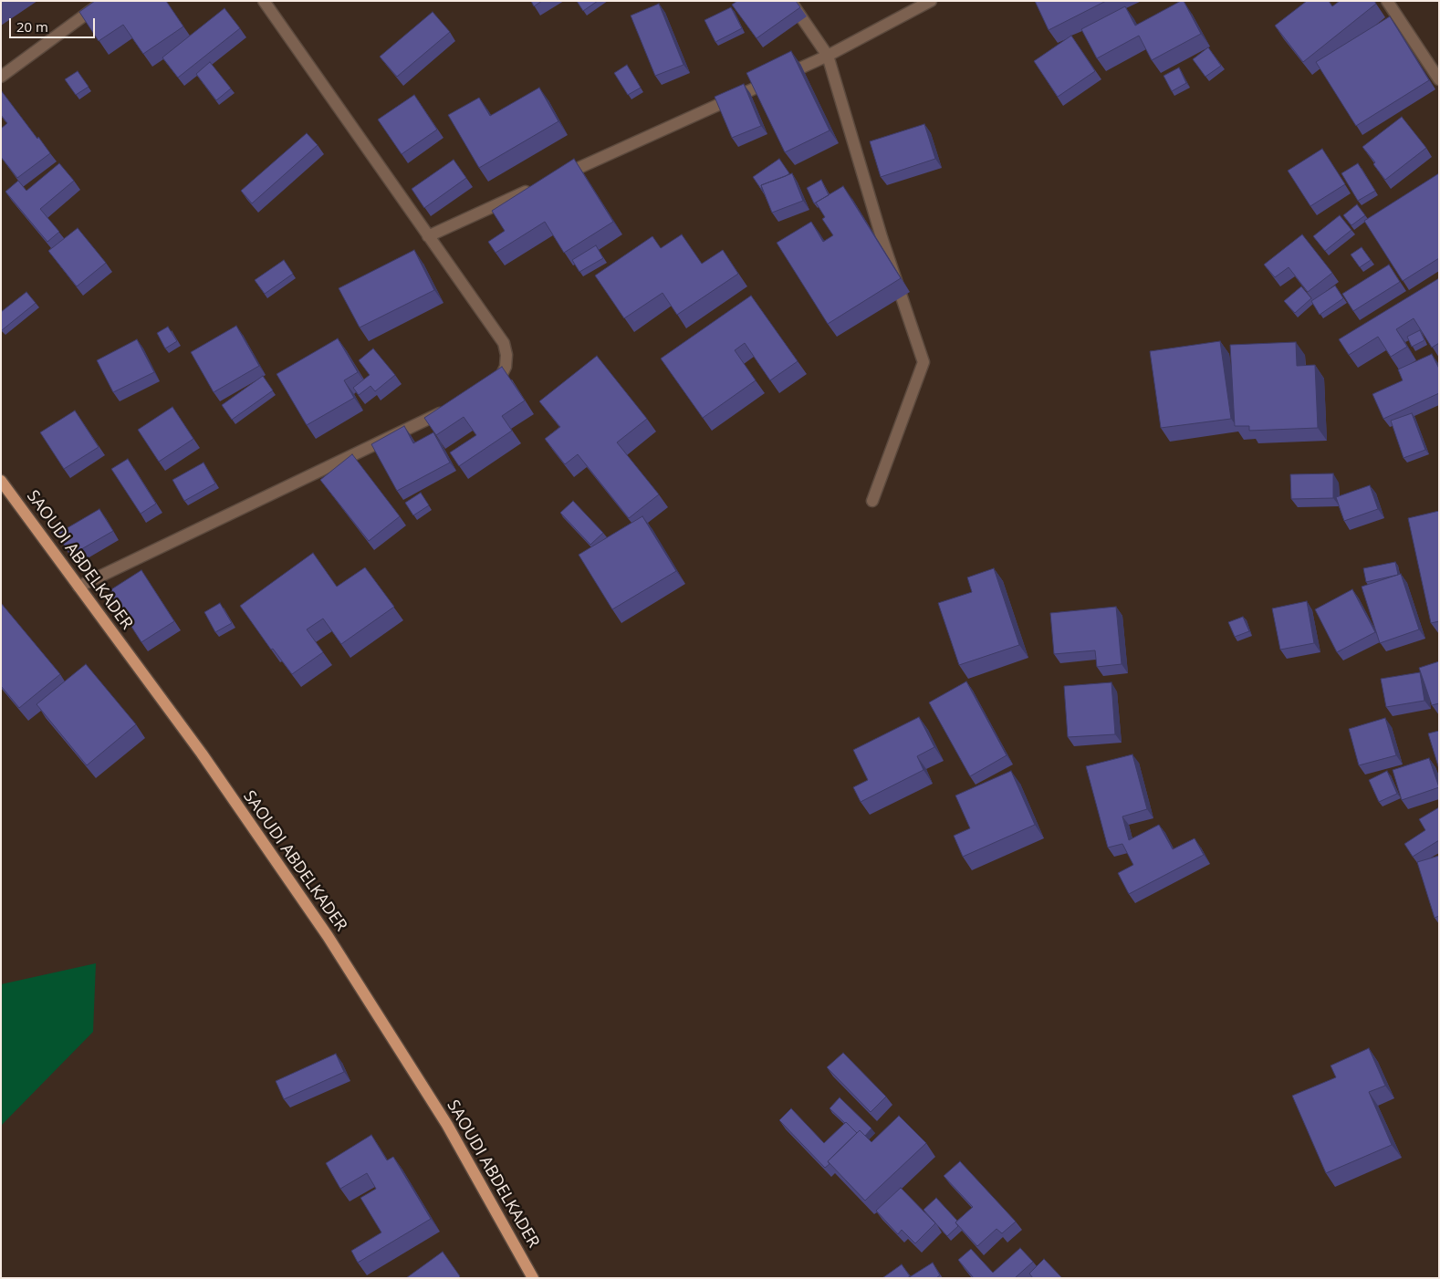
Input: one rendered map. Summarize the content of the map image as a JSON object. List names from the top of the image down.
{
  "streets": {
    "main road": ["SAOUDI ABDELKADER"]
  },
  "scale_bar": "20 m"
}
